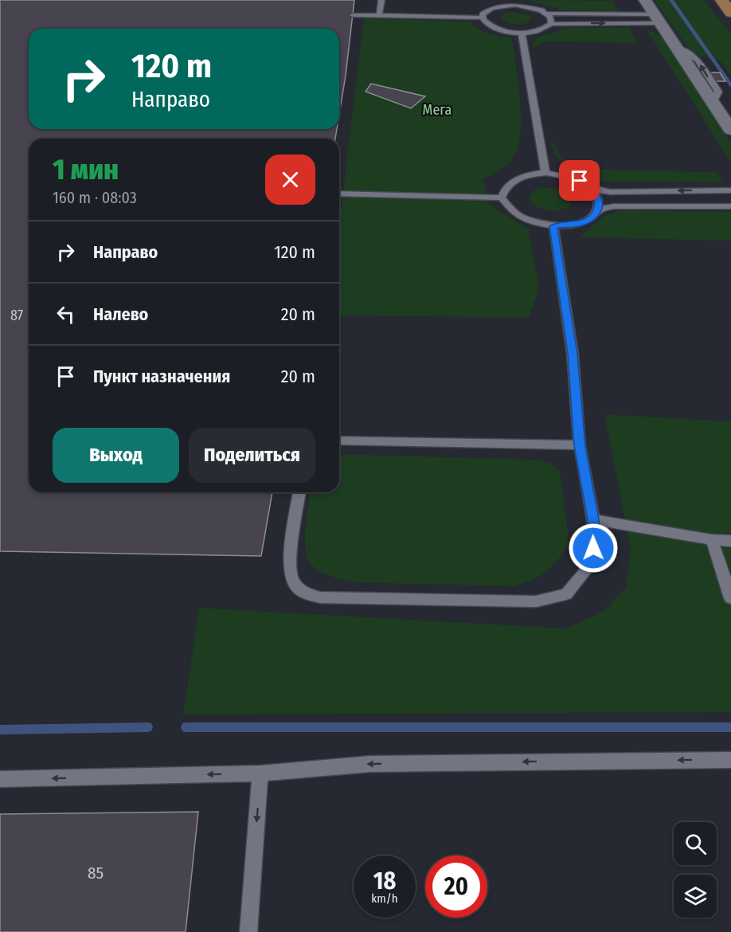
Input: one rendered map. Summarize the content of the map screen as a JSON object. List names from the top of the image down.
{
  "parks": ["Мега"],
  "house_numbers": ["87", "85"],
  "page": {
    "turn": ["120 m", "Направо"],
    "heading": ["1 мин", "160 m · 08:03"],
    "list": [
      {
        "name": "Направо",
        "value": "120 m"
      },
      {
        "name": "Налево",
        "value": "20 m"
      },
      {
        "name": "Пункт назначения",
        "value": "20 m"
      }
    ],
    "buttons": ["Выход", "Поделиться"],
    "speed": "18 km/h",
    "limit": "20"
  }
}
